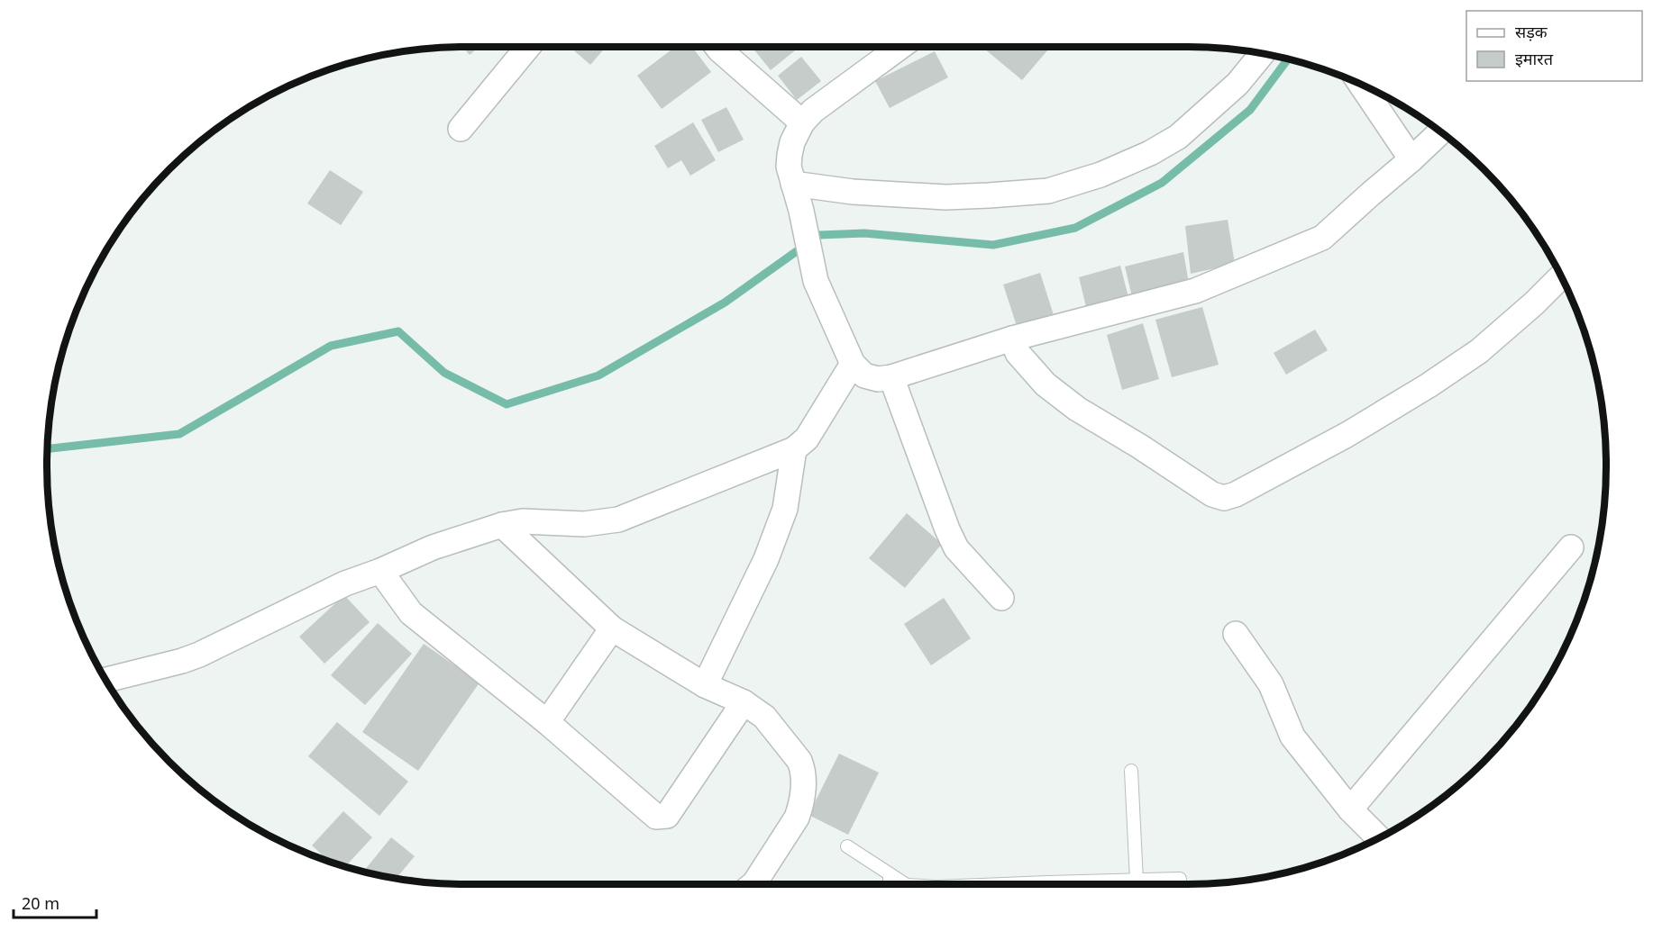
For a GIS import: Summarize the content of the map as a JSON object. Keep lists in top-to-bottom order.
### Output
{
  "legend": ["सड़क", "इमारत"],
  "scale_bar": "20 m"
}
